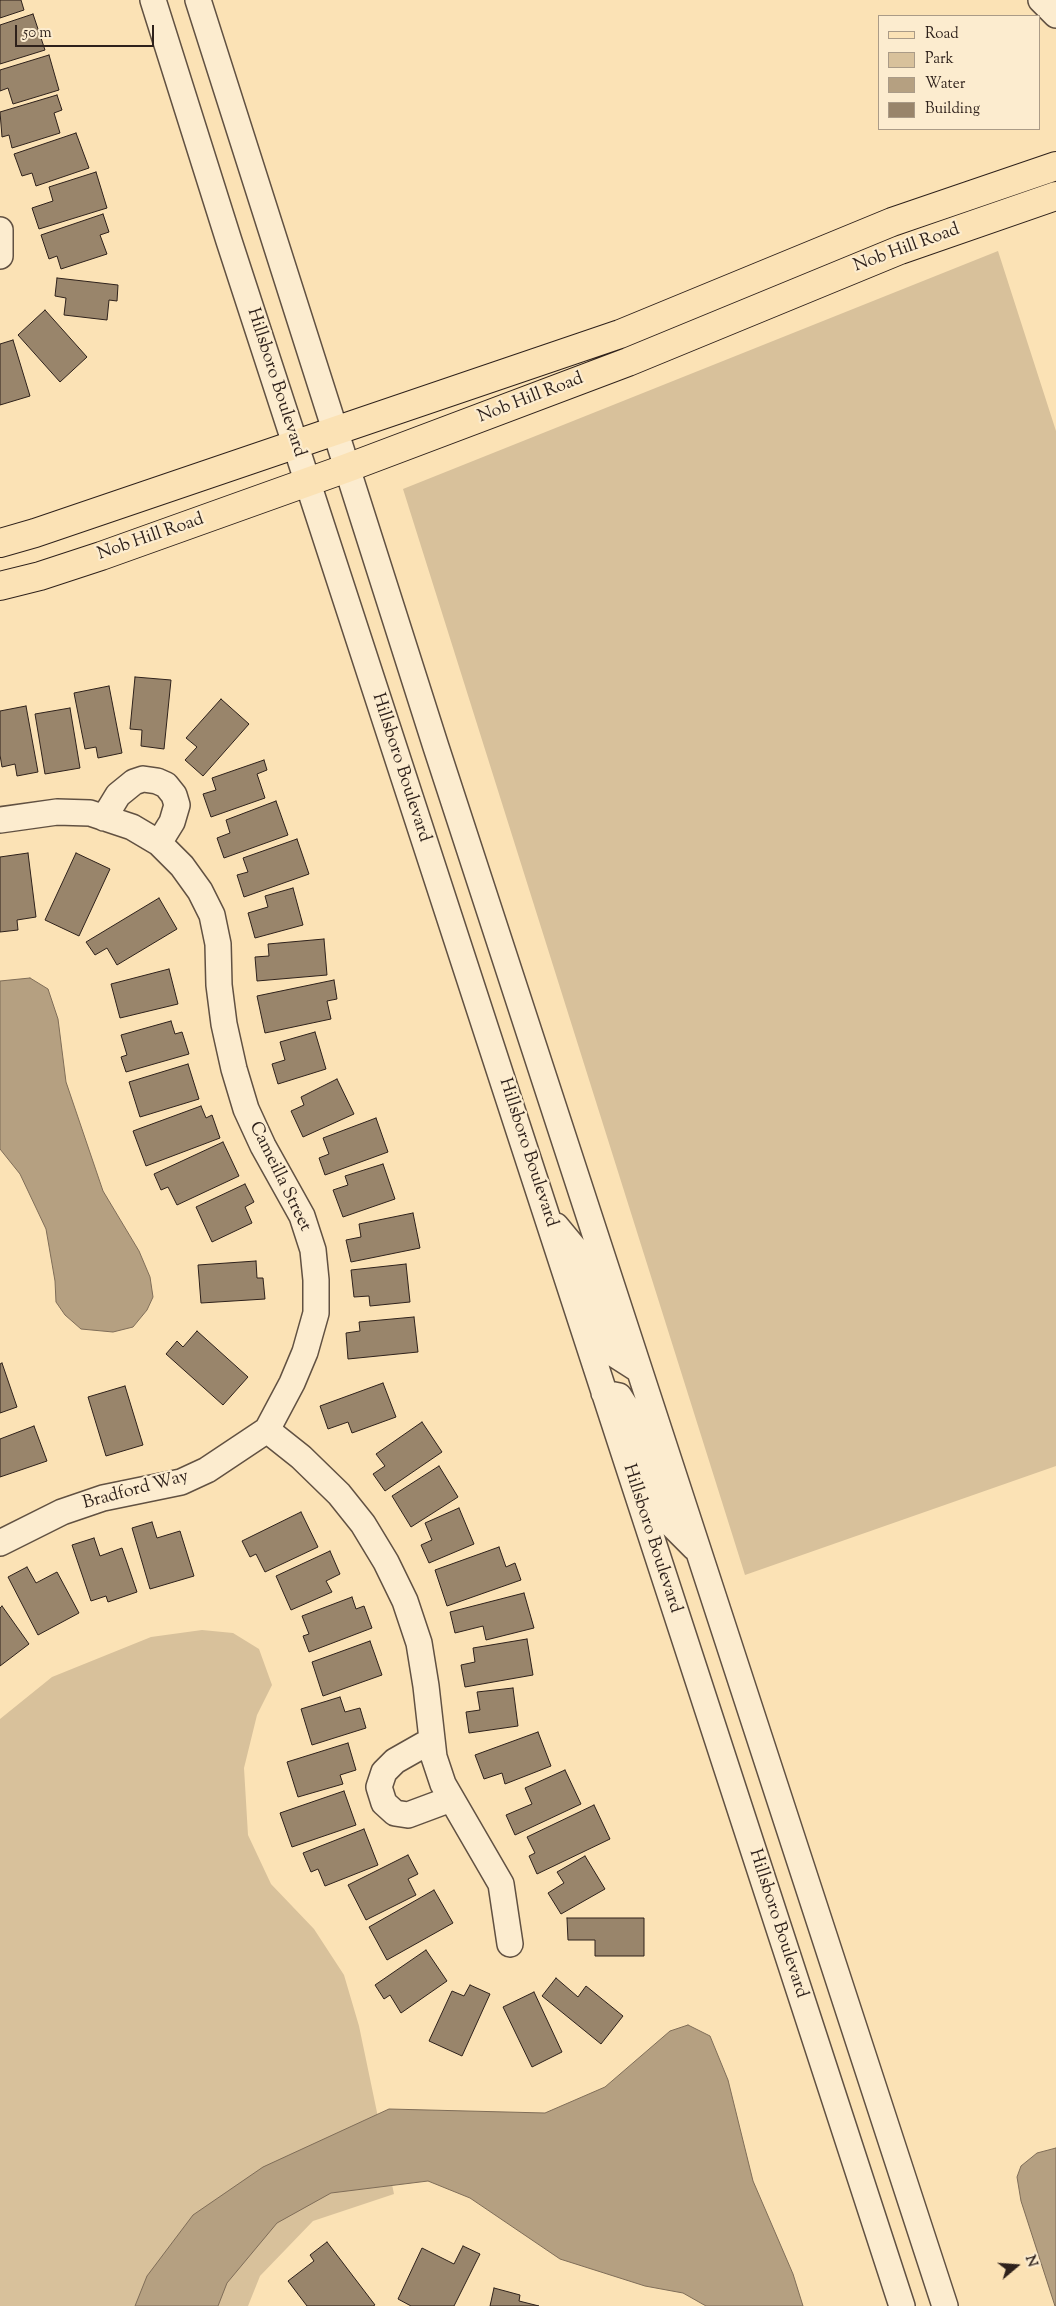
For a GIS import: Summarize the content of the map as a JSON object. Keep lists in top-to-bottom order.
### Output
{
  "streets": {
    "main road": ["Nob Hill Road"],
    "street": ["Hillsboro Boulevard", "Cameilla Street", "Bradford Way"]
  },
  "crossings": [
    ["Nob Hill Road", "Hillsboro Boulevard"],
    ["Cameilla Street", "Bradford Way"]
  ],
  "legend": [
    "Road",
    "Park",
    "Water",
    "Building"
  ],
  "scale_bar": "50 m",
  "north": "right"
}
